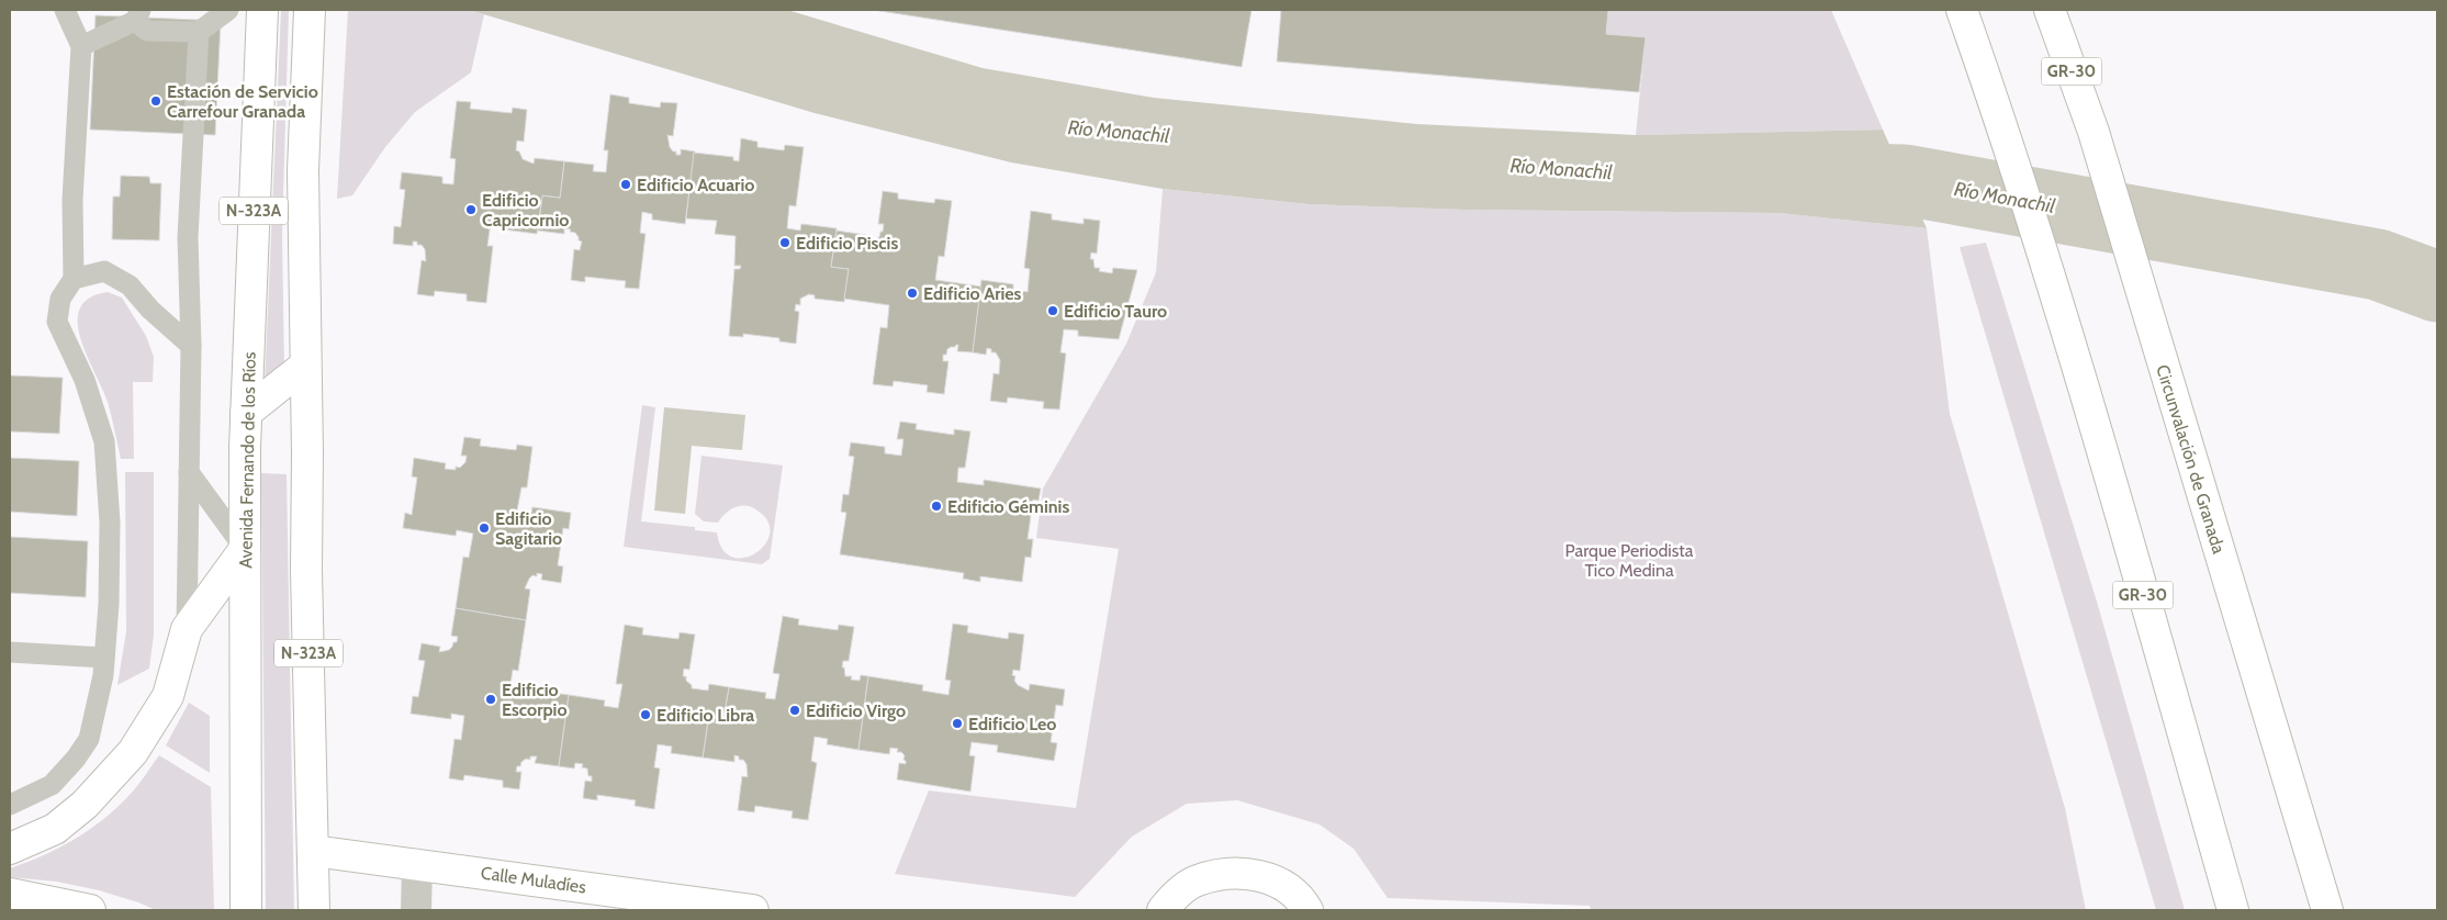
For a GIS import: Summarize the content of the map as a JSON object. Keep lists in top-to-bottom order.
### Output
{
  "streets": {
    "main road": [
      "GR-30",
      "N-323A",
      "Circunvalación de Granada",
      "Avenida Fernando de los Ríos",
      "Calle Muladíes"
    ]
  },
  "crossings": [
    ["N-323A", "Calle Muladíes"]
  ],
  "water": ["Río Monachil"],
  "parks": ["Parque Periodista Tico Medina"],
  "places": [
    "Estación de Servicio Carrefour Granada",
    "Edificio Acuario",
    "Edificio Capricornio",
    "Edificio Piscis",
    "Edificio Aries",
    "Edificio Tauro",
    "Edificio Géminis",
    "Edificio Sagitario",
    "Edificio Escorpio",
    "Edificio Virgo",
    "Edificio Libra",
    "Edificio Leo"
  ]
}
